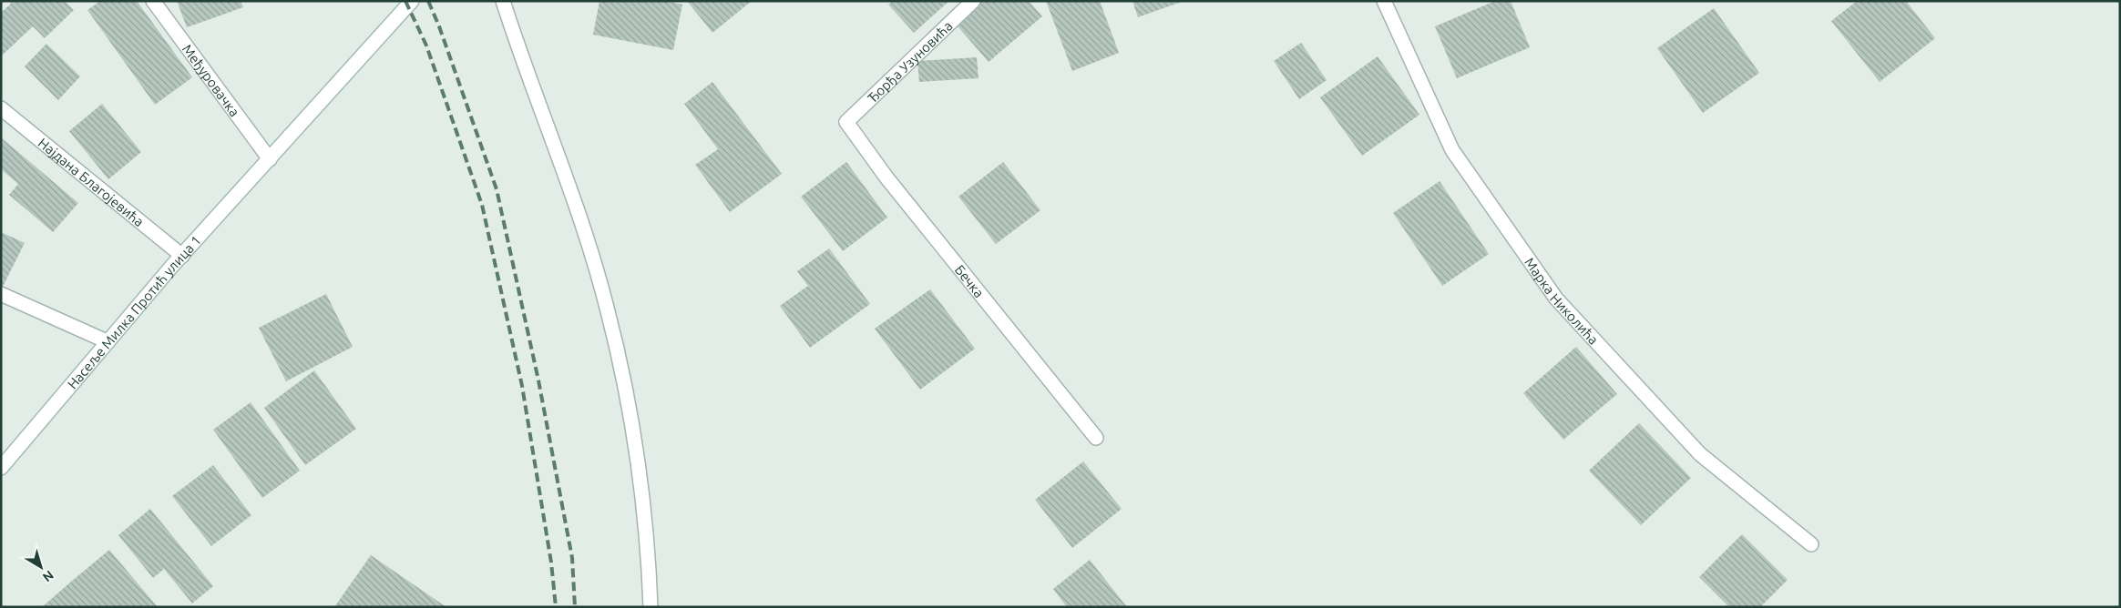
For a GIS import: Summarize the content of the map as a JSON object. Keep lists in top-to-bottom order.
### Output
{
  "streets": {
    "street": [
      "Ђорђа Узуновића",
      "Међуровачка",
      "Најдана Благојевића",
      "Бечка",
      "Марка Николића",
      "Насеље Милка Протић улица 1"
    ]
  },
  "crossings": [
    ["Ђорђа Узуновића", "Бечка"],
    ["Међуровачка", "Насеље Милка Протић улица 1"],
    ["Најдана Благојевића", "Насеље Милка Протић улица 1"]
  ],
  "north": "bottom right"
}
